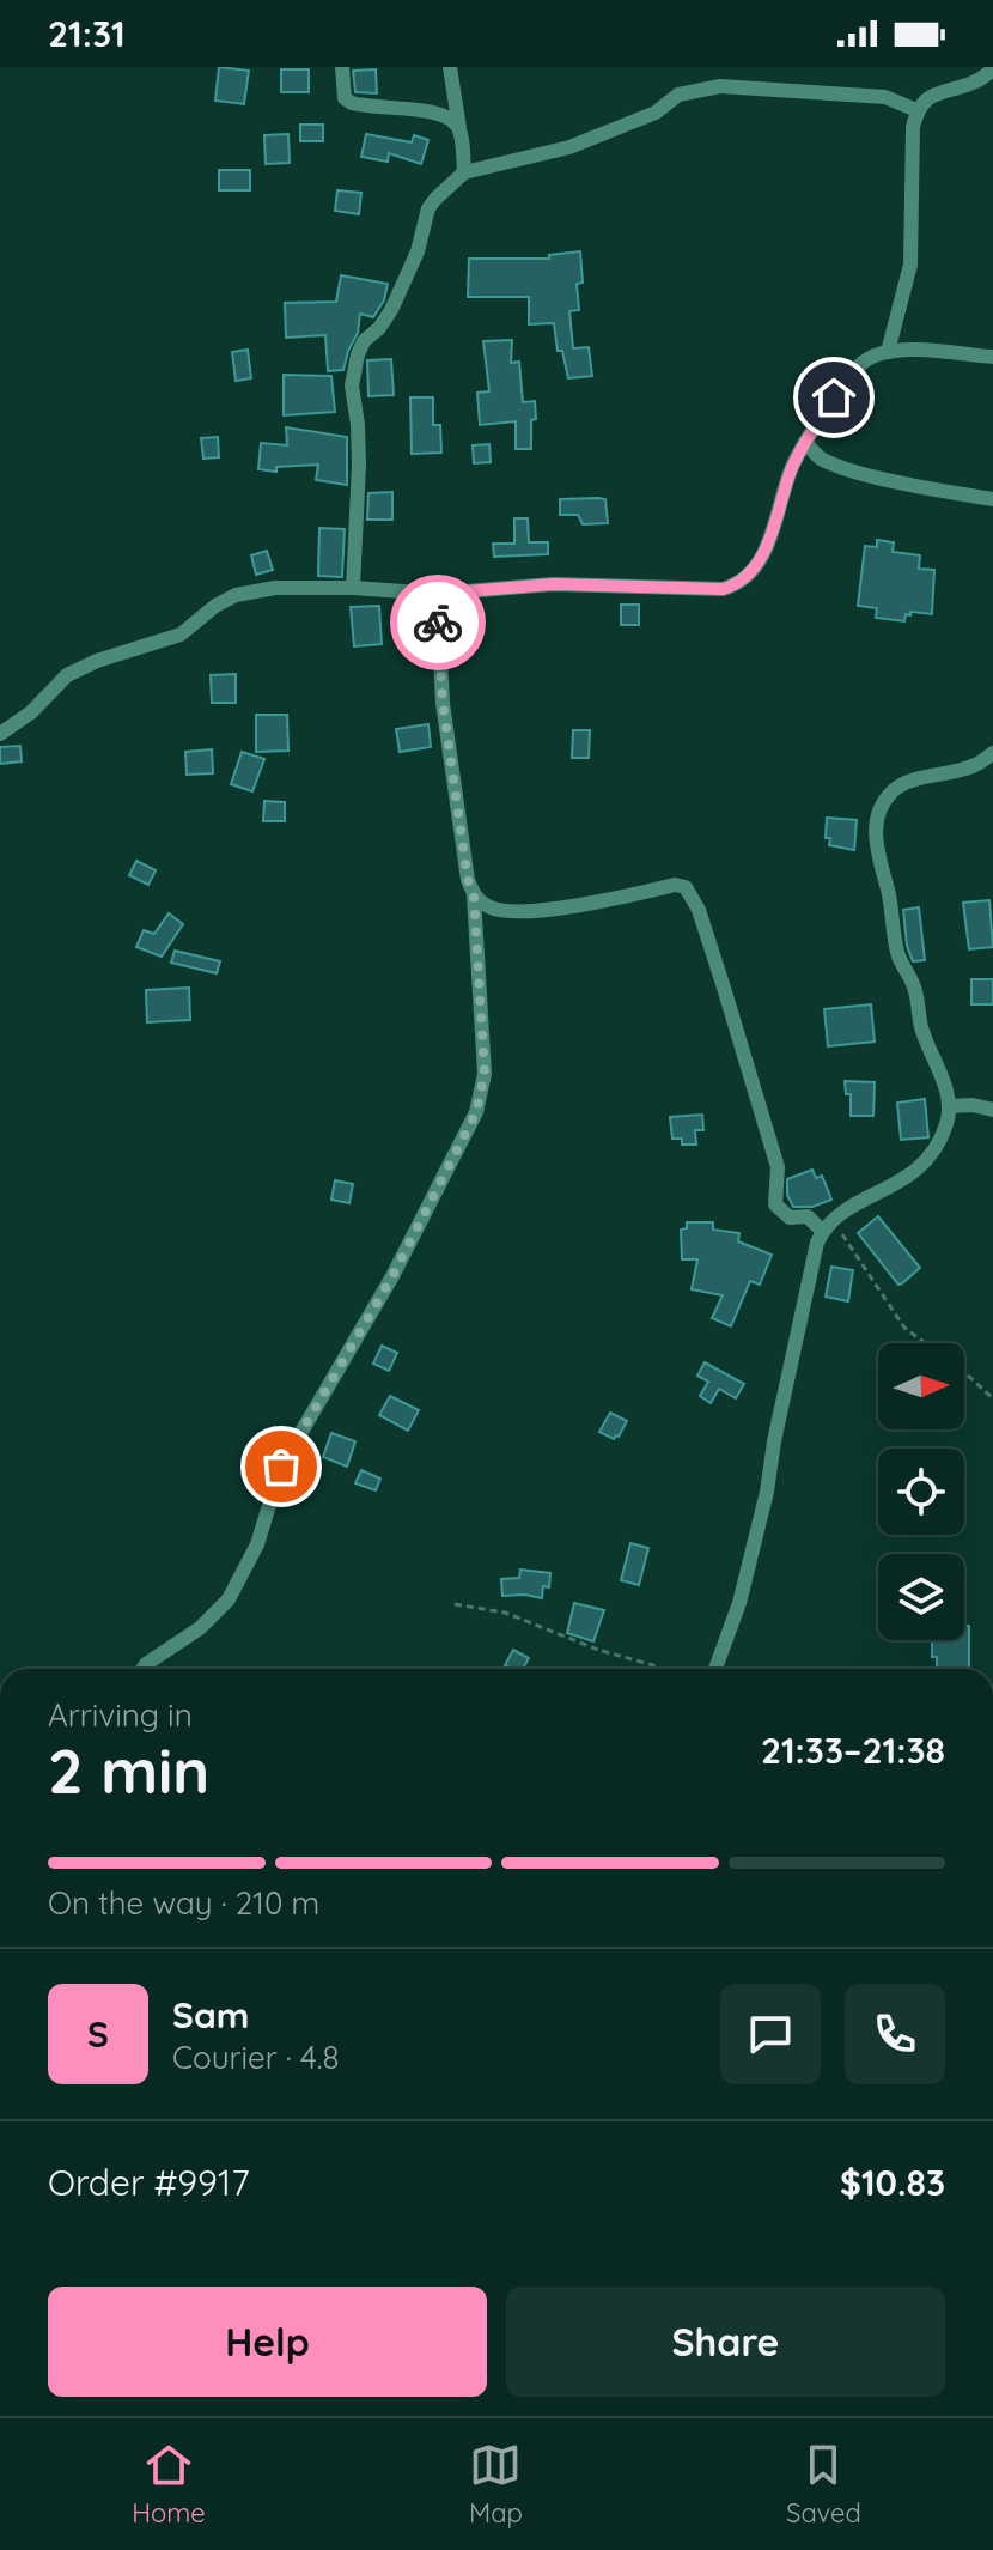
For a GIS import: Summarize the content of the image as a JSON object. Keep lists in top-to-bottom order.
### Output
{
  "north": "right",
  "page": {
    "status": "21:31",
    "heading": ["2 min", "Arriving in", "21:33–21:38"],
    "panel": [
      "Sam",
      "Courier · 4.8",
      "Order #9917",
      "$10.83"
    ],
    "bar": "On the way · 210 m",
    "round": "S",
    "buttons": ["Help", "Share"],
    "tabs": ["Home", "Map", "Saved"]
  }
}
